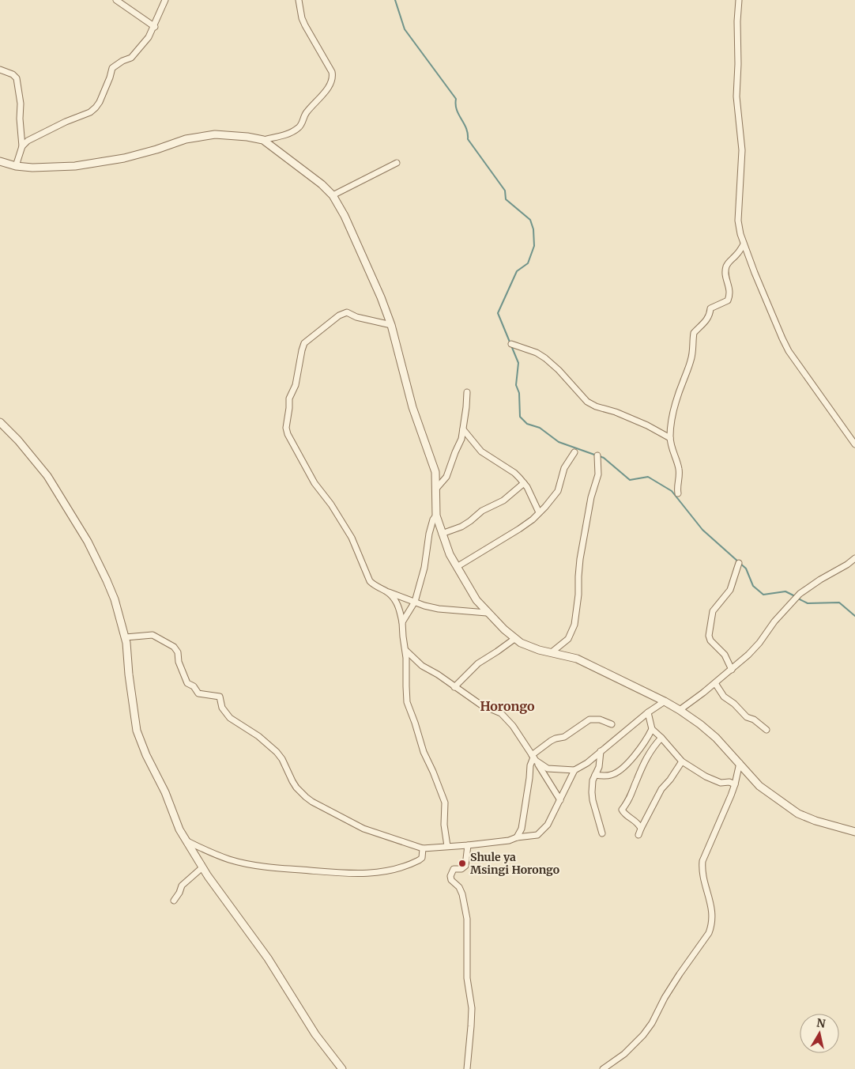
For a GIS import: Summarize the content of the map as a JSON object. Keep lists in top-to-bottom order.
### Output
{
  "districts": ["Horongo"],
  "places": ["Shule ya Msingi Horongo"],
  "north": "top"
}
